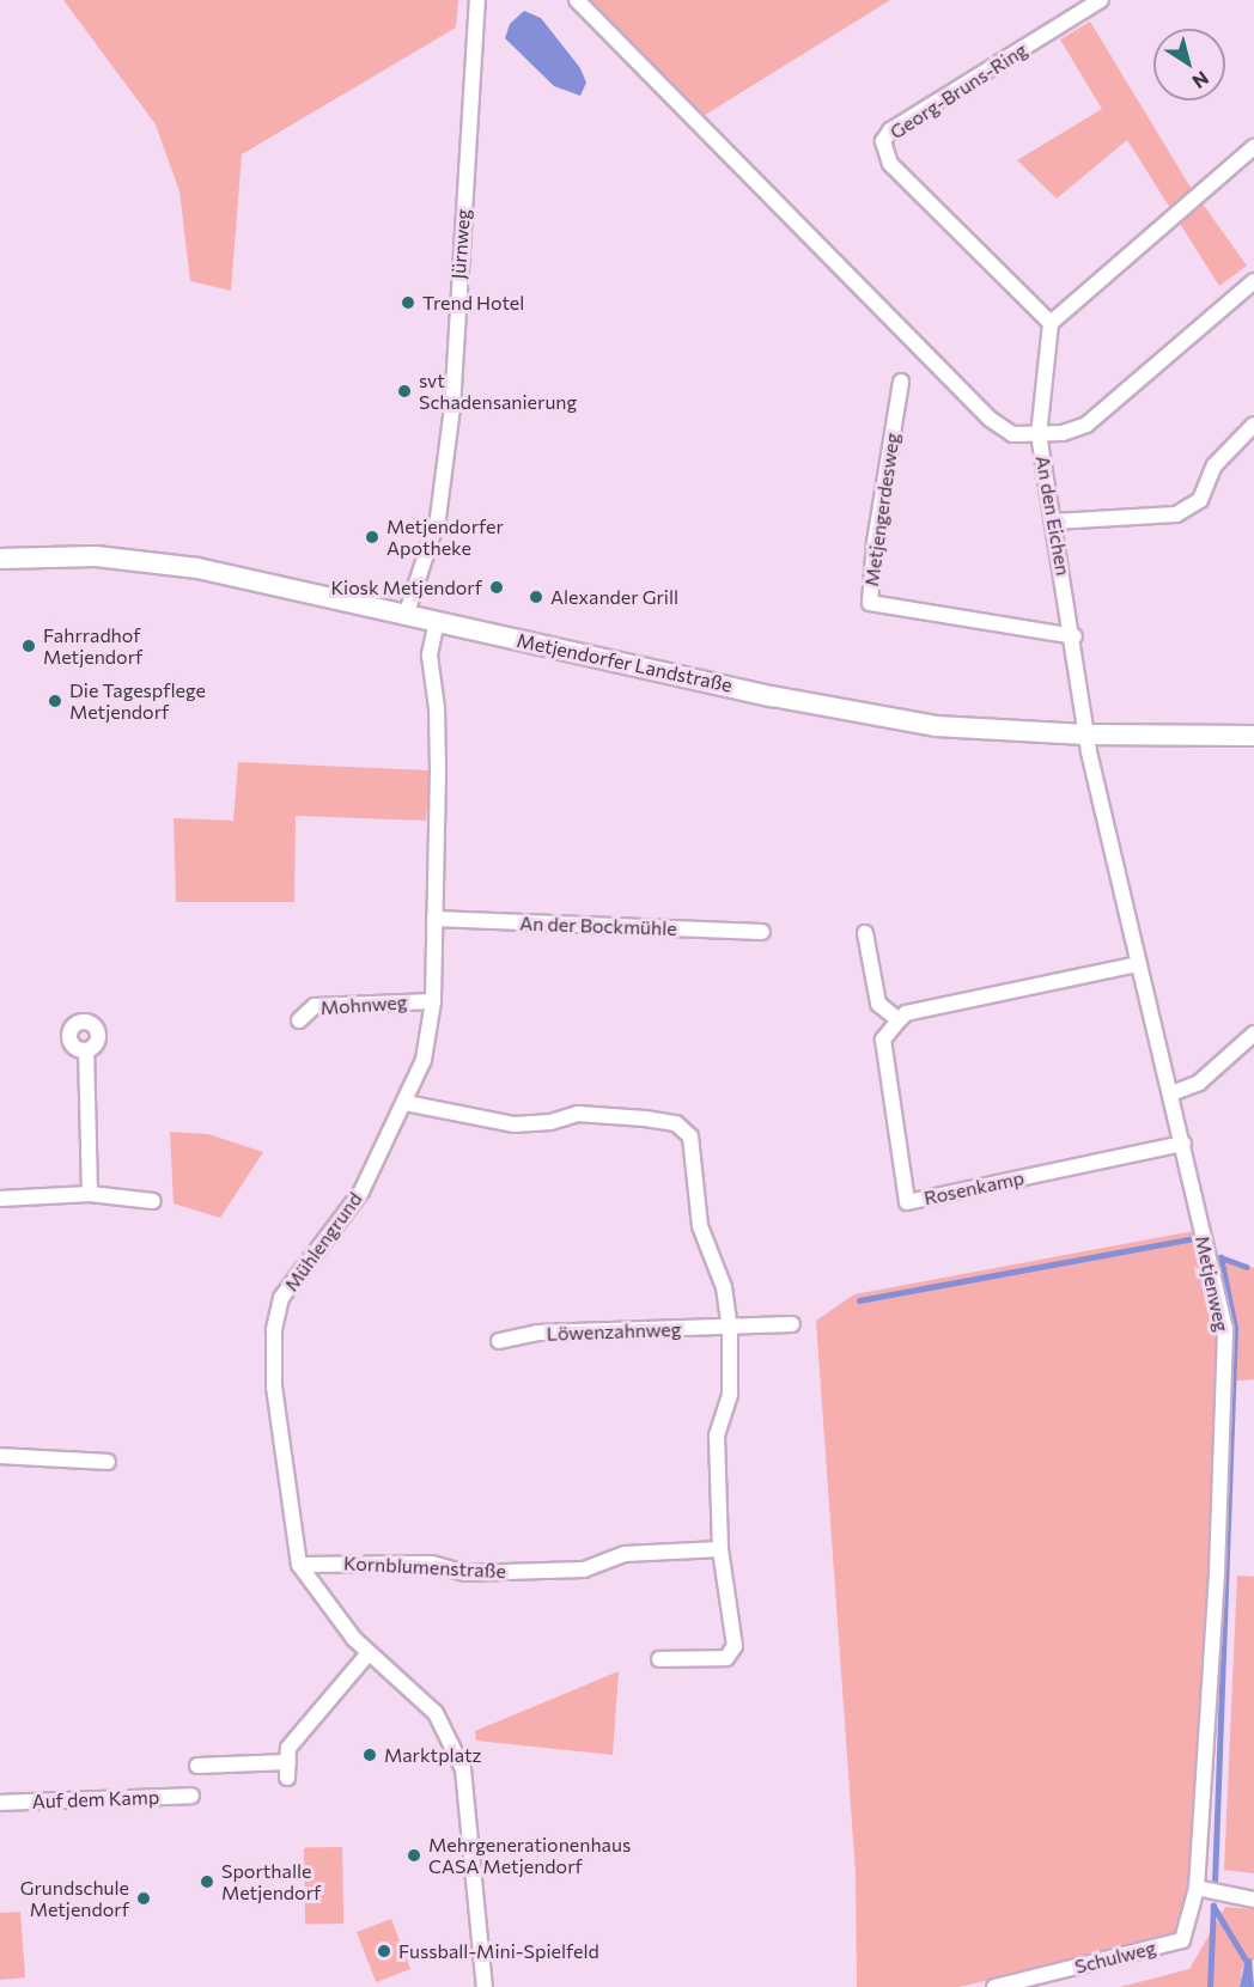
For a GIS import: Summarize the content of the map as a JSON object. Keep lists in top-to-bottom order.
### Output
{
  "streets": {
    "main road": ["Metjendorfer Landstraße"],
    "street": [
      "Georg-Bruns-Ring",
      "Jürnweg",
      "Metjengerdesweg",
      "An den Eichen",
      "An der Bockmühle",
      "Mohnweg",
      "Rosenkamp",
      "Mühlengrund",
      "Metjenweg",
      "Löwenzahnweg",
      "Kornblumenstraße",
      "Auf dem Kamp",
      "Schulweg"
    ]
  },
  "crossings": [
    ["Jürnweg", "Metjendorfer Landstraße"],
    ["Metjengerdesweg", "An den Eichen"],
    ["An den Eichen", "Metjendorfer Landstraße"],
    ["An den Eichen", "Metjenweg"],
    ["Metjendorfer Landstraße", "Mühlengrund"],
    ["Metjendorfer Landstraße", "Metjenweg"],
    ["An der Bockmühle", "Mühlengrund"],
    ["Mohnweg", "Mühlengrund"],
    ["Rosenkamp", "Metjenweg"],
    ["Mühlengrund", "Kornblumenstraße"],
    ["Metjenweg", "Schulweg"]
  ],
  "places": [
    "Trend Hotel",
    "svt Schadensanierung",
    "Metjendorfer Apotheke",
    "Kiosk Metjendorf",
    "Alexander Grill",
    "Fahrradhof Metjendorf",
    "Die Tagespflege Metjendorf",
    "Marktplatz",
    "Mehrgenerationenhaus CASA Metjendorf",
    "Sporthalle Metjendorf",
    "Grundschule Metjendorf",
    "Fussball-Mini-Spielfeld"
  ],
  "north": "bottom right"
}
